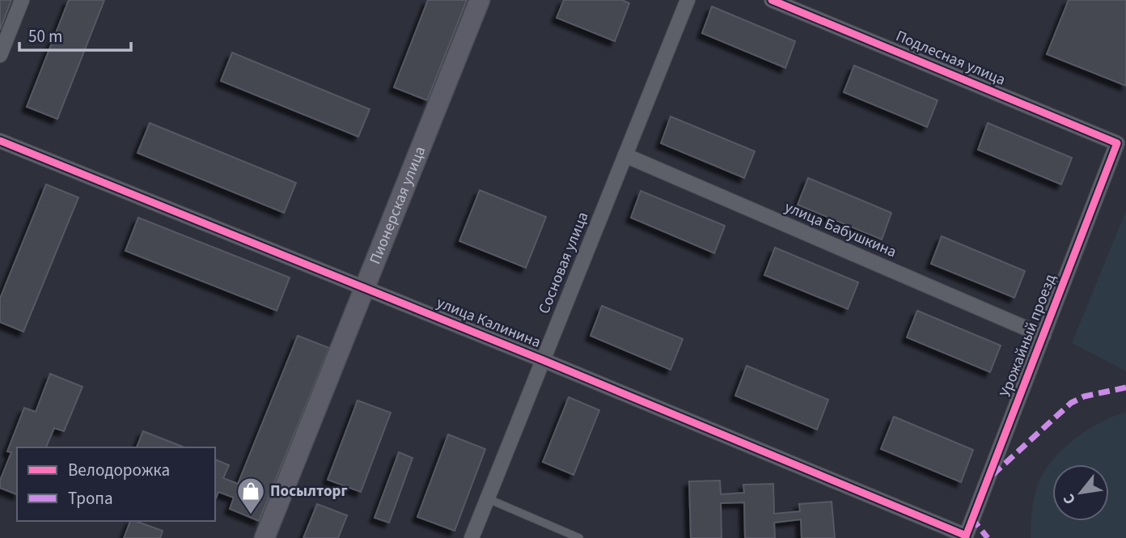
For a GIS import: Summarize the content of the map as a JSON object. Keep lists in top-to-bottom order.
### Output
{
  "streets": {
    "street": [
      "Подлесная улица",
      "Пионерская улица",
      "улица Бабушкина",
      "Сосновая улица",
      "улица Калинина",
      "Урожайный проезд"
    ]
  },
  "crossings": [
    ["Подлесная улица", "Урожайный проезд"],
    ["Пионерская улица", "улица Калинина"],
    ["улица Бабушкина", "Сосновая улица"],
    ["улица Бабушкина", "Урожайный проезд"],
    ["Сосновая улица", "улица Калинина"],
    ["улица Калинина", "Урожайный проезд"]
  ],
  "places": {
    "shop": ["Посылторг"]
  },
  "legend": ["Велодорожка", "Тропа"],
  "scale_bar": "50 m",
  "north": "bottom left"
}
